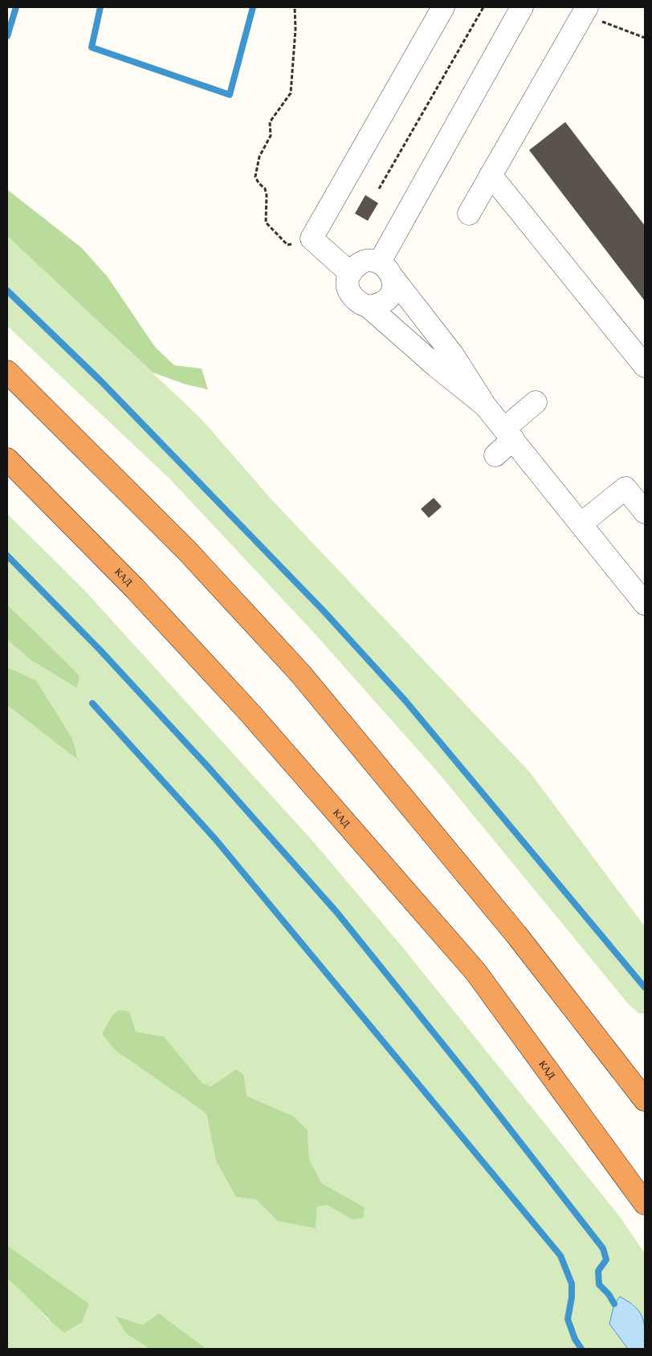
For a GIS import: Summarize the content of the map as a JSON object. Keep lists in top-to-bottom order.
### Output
{
  "streets": {
    "highway": ["КАД"]
  }
}
